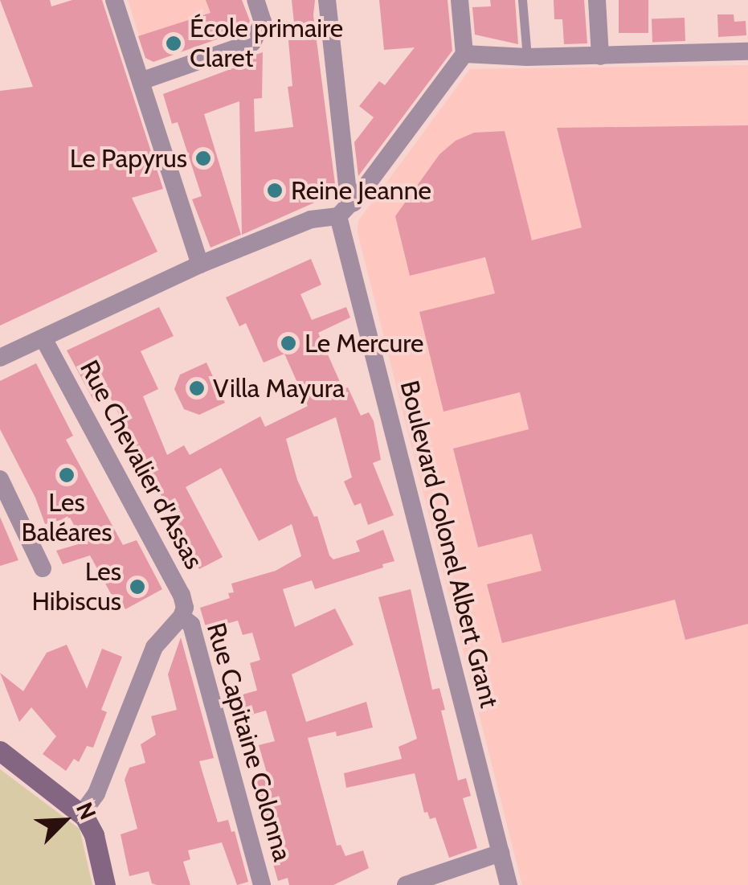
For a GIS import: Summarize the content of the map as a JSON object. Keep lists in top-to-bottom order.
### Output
{
  "streets": {
    "street": ["Rue Chevalier d'Assas", "Boulevard Colonel Albert Grant", "Rue Capitaine Colonna"]
  },
  "crossings": [
    ["Rue Chevalier d'Assas", "Rue Capitaine Colonna"]
  ],
  "places": [
    "École primaire Claret",
    "Le Papyrus",
    "Reine Jeanne",
    "Le Mercure",
    "Villa Mayura",
    "Les Baléares",
    "Les Hibiscus"
  ],
  "north": "top right"
}
